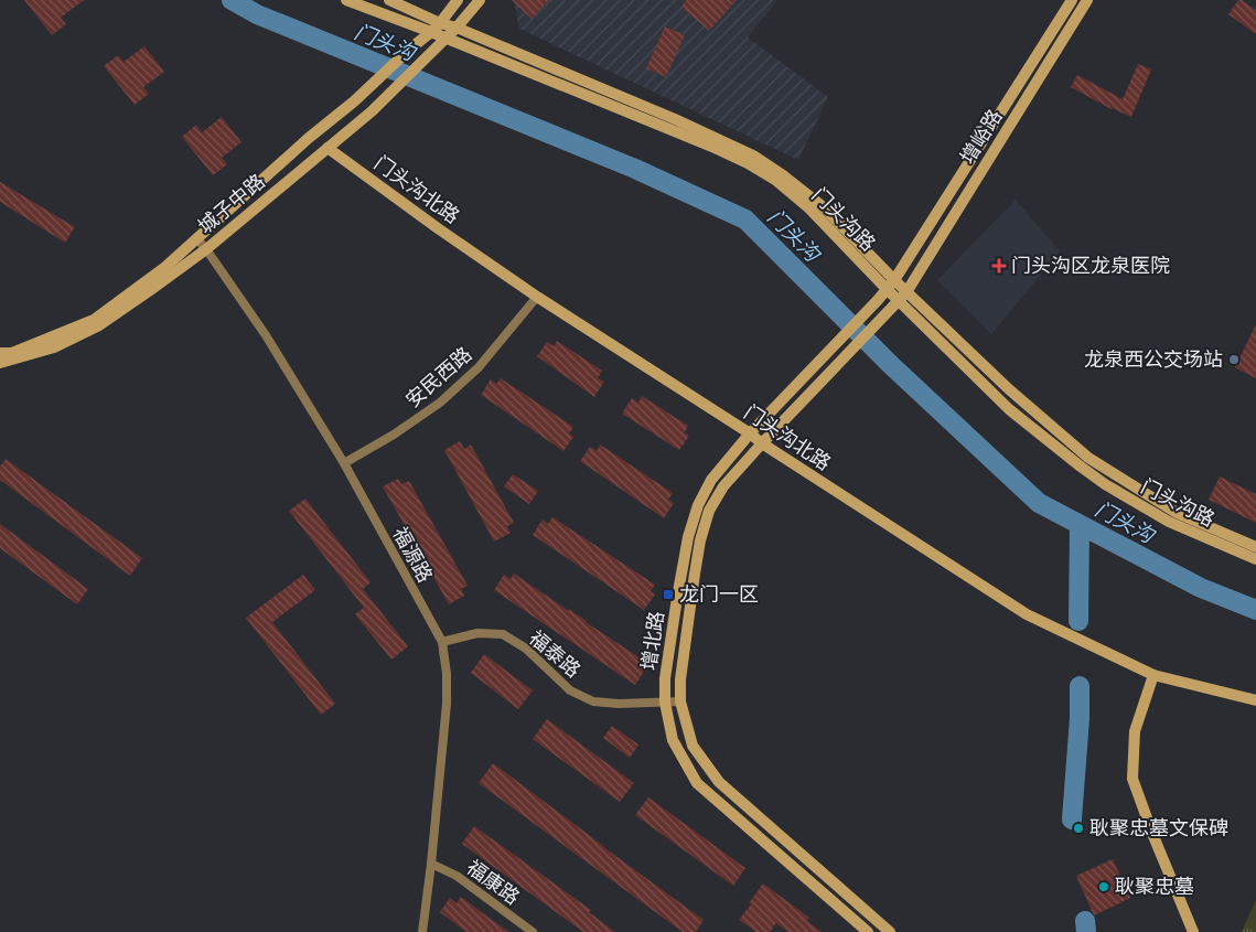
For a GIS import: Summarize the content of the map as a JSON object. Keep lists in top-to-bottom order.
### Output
{
  "streets": {
    "street": [
      "增峪路",
      "门头沟北路",
      "城子中路",
      "门头沟路",
      "安民西路",
      "福源路",
      "增北路",
      "福泰路",
      "福康路"
    ]
  },
  "crossings": [
    ["增峪路", "门头沟路"],
    ["增峪路", "增北路"],
    ["门头沟北路", "城子中路"],
    ["门头沟北路", "安民西路"],
    ["门头沟北路", "增北路"],
    ["城子中路", "门头沟路"],
    ["城子中路", "福源路"],
    ["门头沟路", "增北路"],
    ["安民西路", "福源路"],
    ["福源路", "福泰路"],
    ["福源路", "福康路"],
    ["增北路", "福泰路"]
  ],
  "water": ["门头沟"],
  "places": {
    "health": ["门头沟区龙泉医院"],
    "other": ["龙泉西公交场站", "耿聚忠墓文保碑", "耿聚忠墓"],
    "transit": ["龙门一区"]
  }
}
